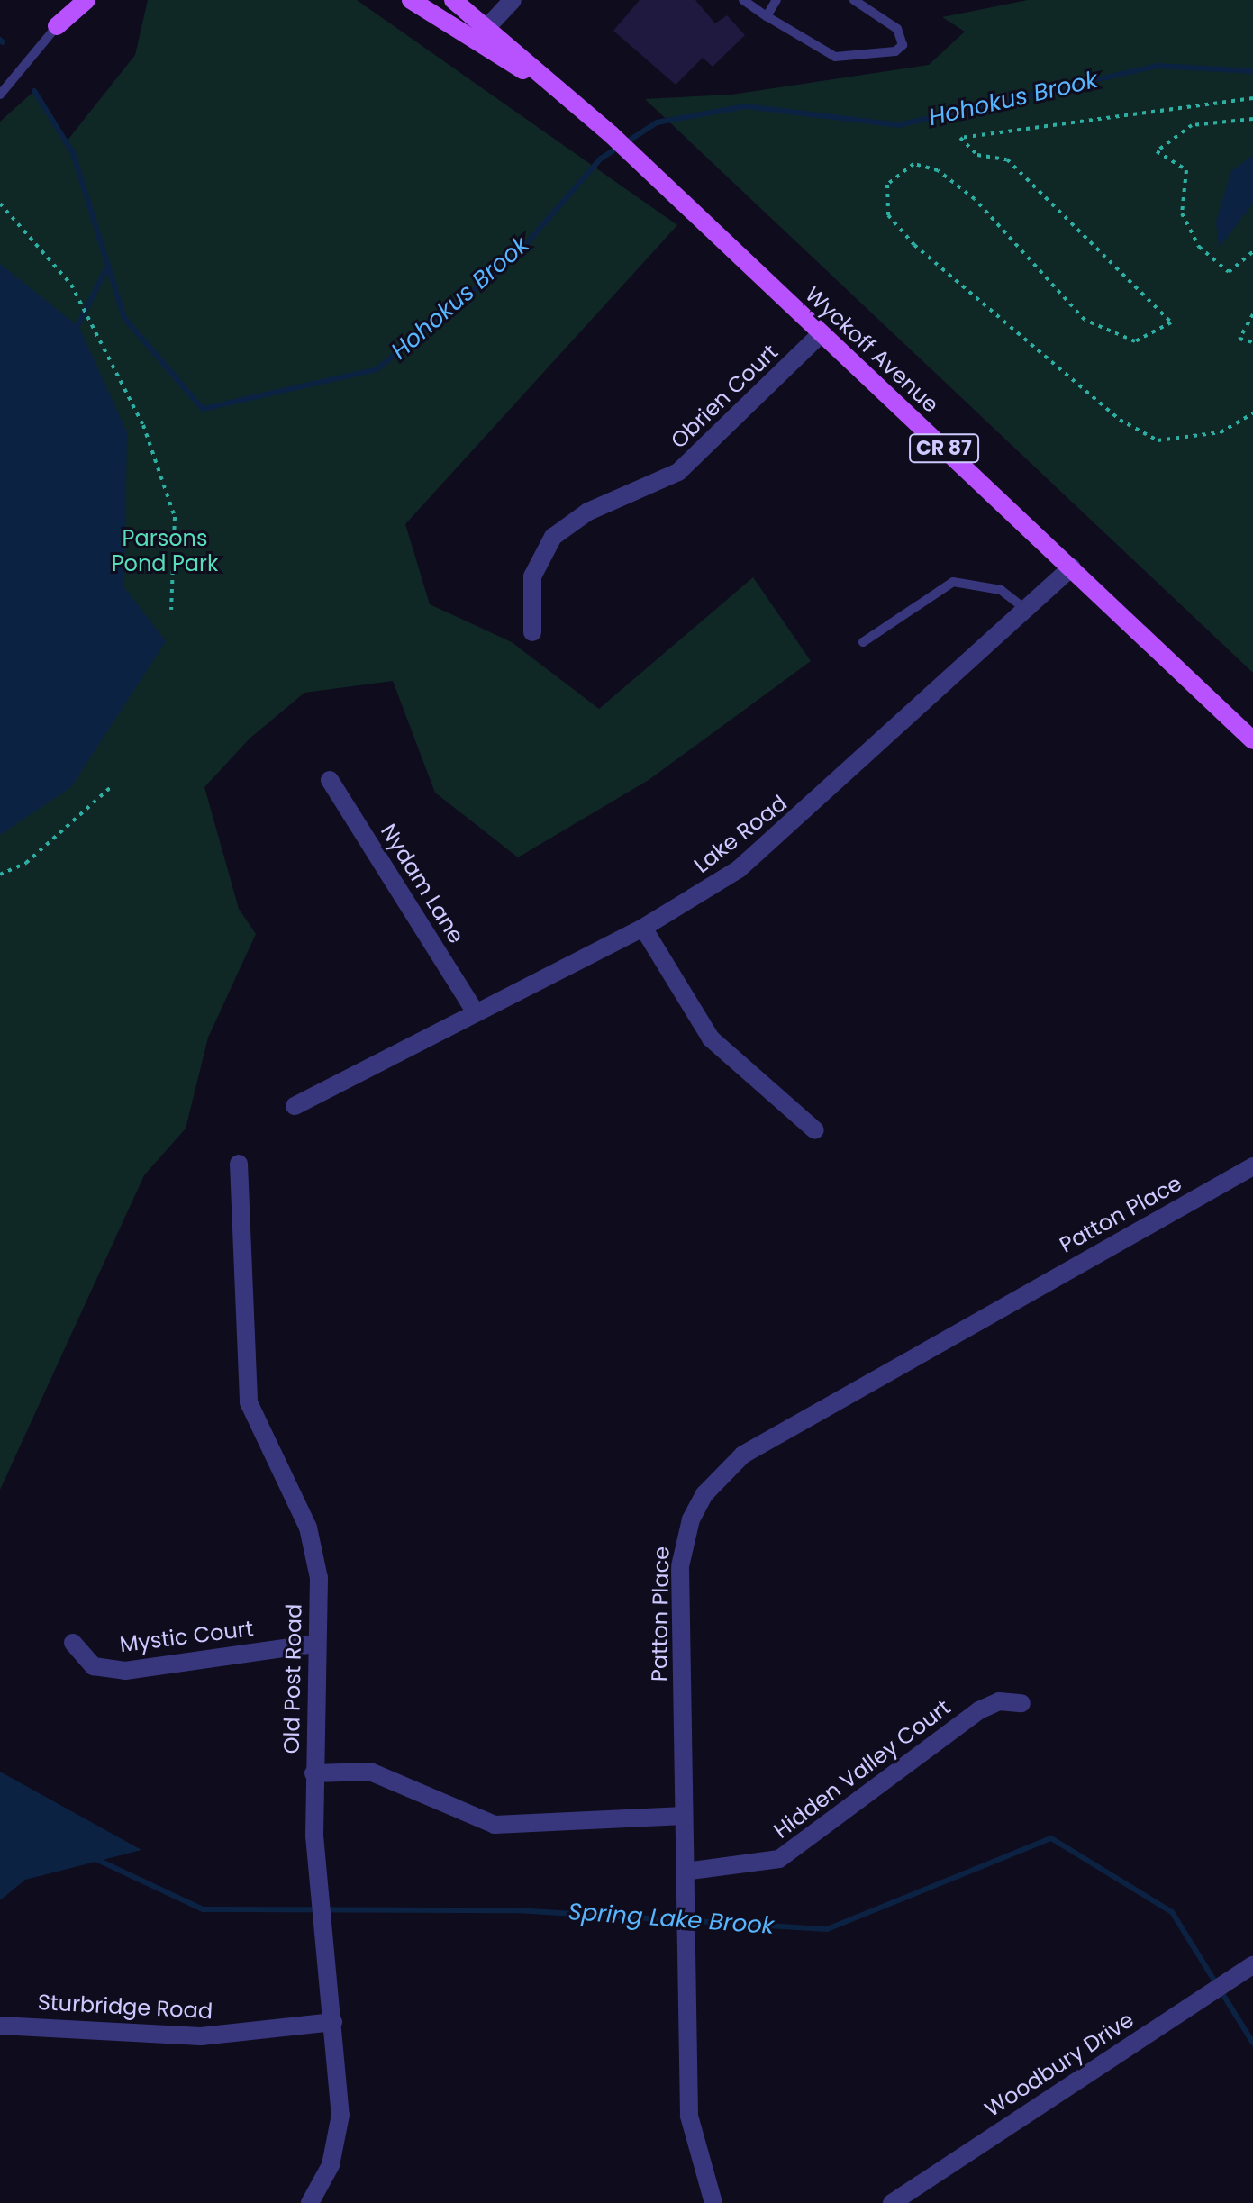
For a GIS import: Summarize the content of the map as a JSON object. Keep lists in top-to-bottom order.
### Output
{
  "streets": {
    "main road": ["Wyckoff Avenue", "CR 87"],
    "street": [
      "Obrien Court",
      "Lake Road",
      "Nydam Lane",
      "Patton Place",
      "Mystic Court",
      "Old Post Road",
      "Hidden Valley Court",
      "Sturbridge Road",
      "Woodbury Drive"
    ]
  },
  "crossings": [
    ["Wyckoff Avenue", "Obrien Court"],
    ["Wyckoff Avenue", "Lake Road"],
    ["Lake Road", "Nydam Lane"],
    ["Patton Place", "Hidden Valley Court"],
    ["Mystic Court", "Old Post Road"],
    ["Old Post Road", "Sturbridge Road"]
  ],
  "water": ["Hohokus Brook", "Spring Lake Brook"],
  "parks": ["Parsons Pond Park"]
}
